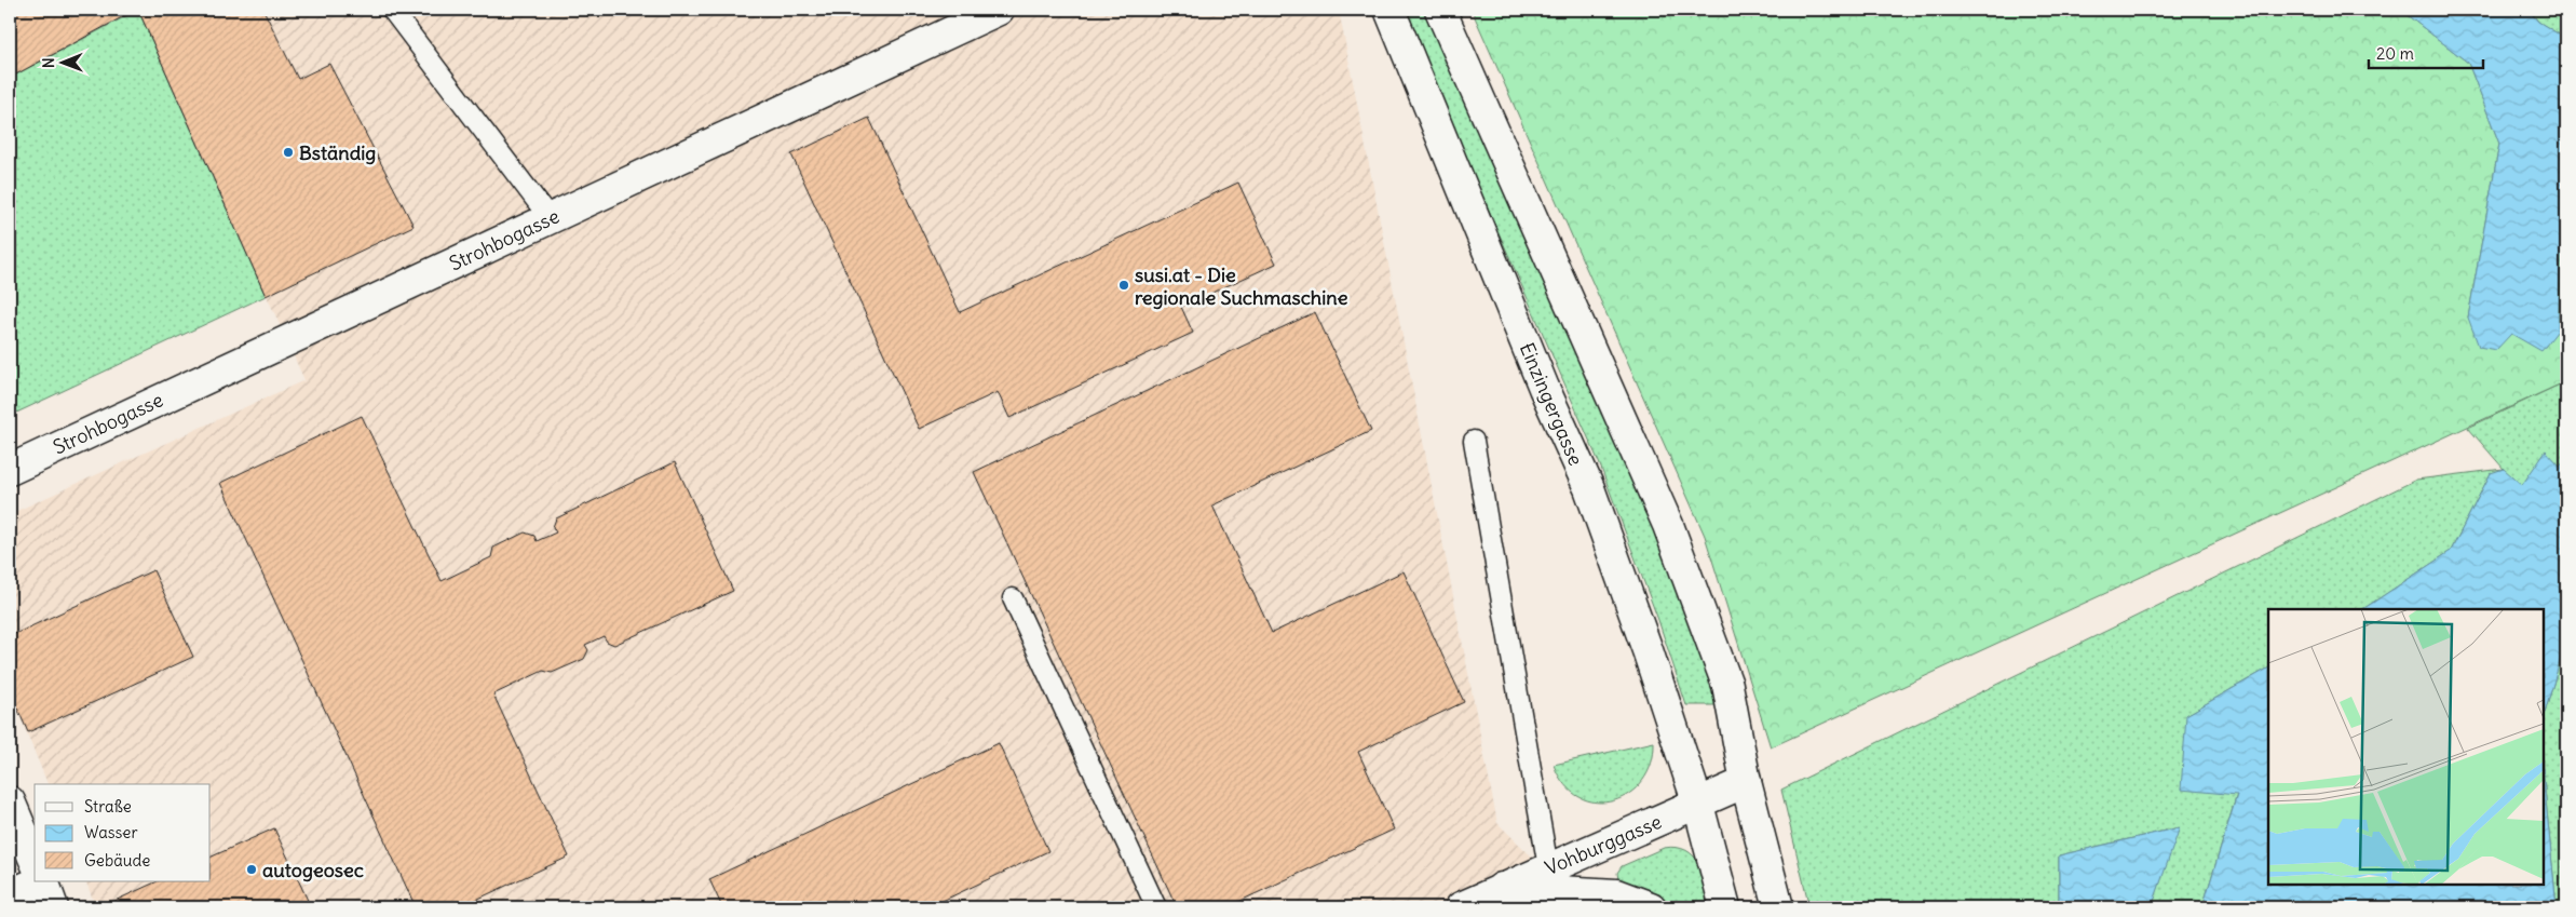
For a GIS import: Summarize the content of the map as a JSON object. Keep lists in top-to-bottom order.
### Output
{
  "streets": {
    "main road": ["Strohbogasse", "Einzingergasse", "Vohburggasse"]
  },
  "crossings": [
    ["Einzingergasse", "Vohburggasse"]
  ],
  "places": ["Bständig", "susi.at - Die regionale Suchmaschine", "autogeosec"],
  "legend": ["Straße", "Wasser", "Gebäude"],
  "scale_bar": "20 m",
  "north": "left"
}
